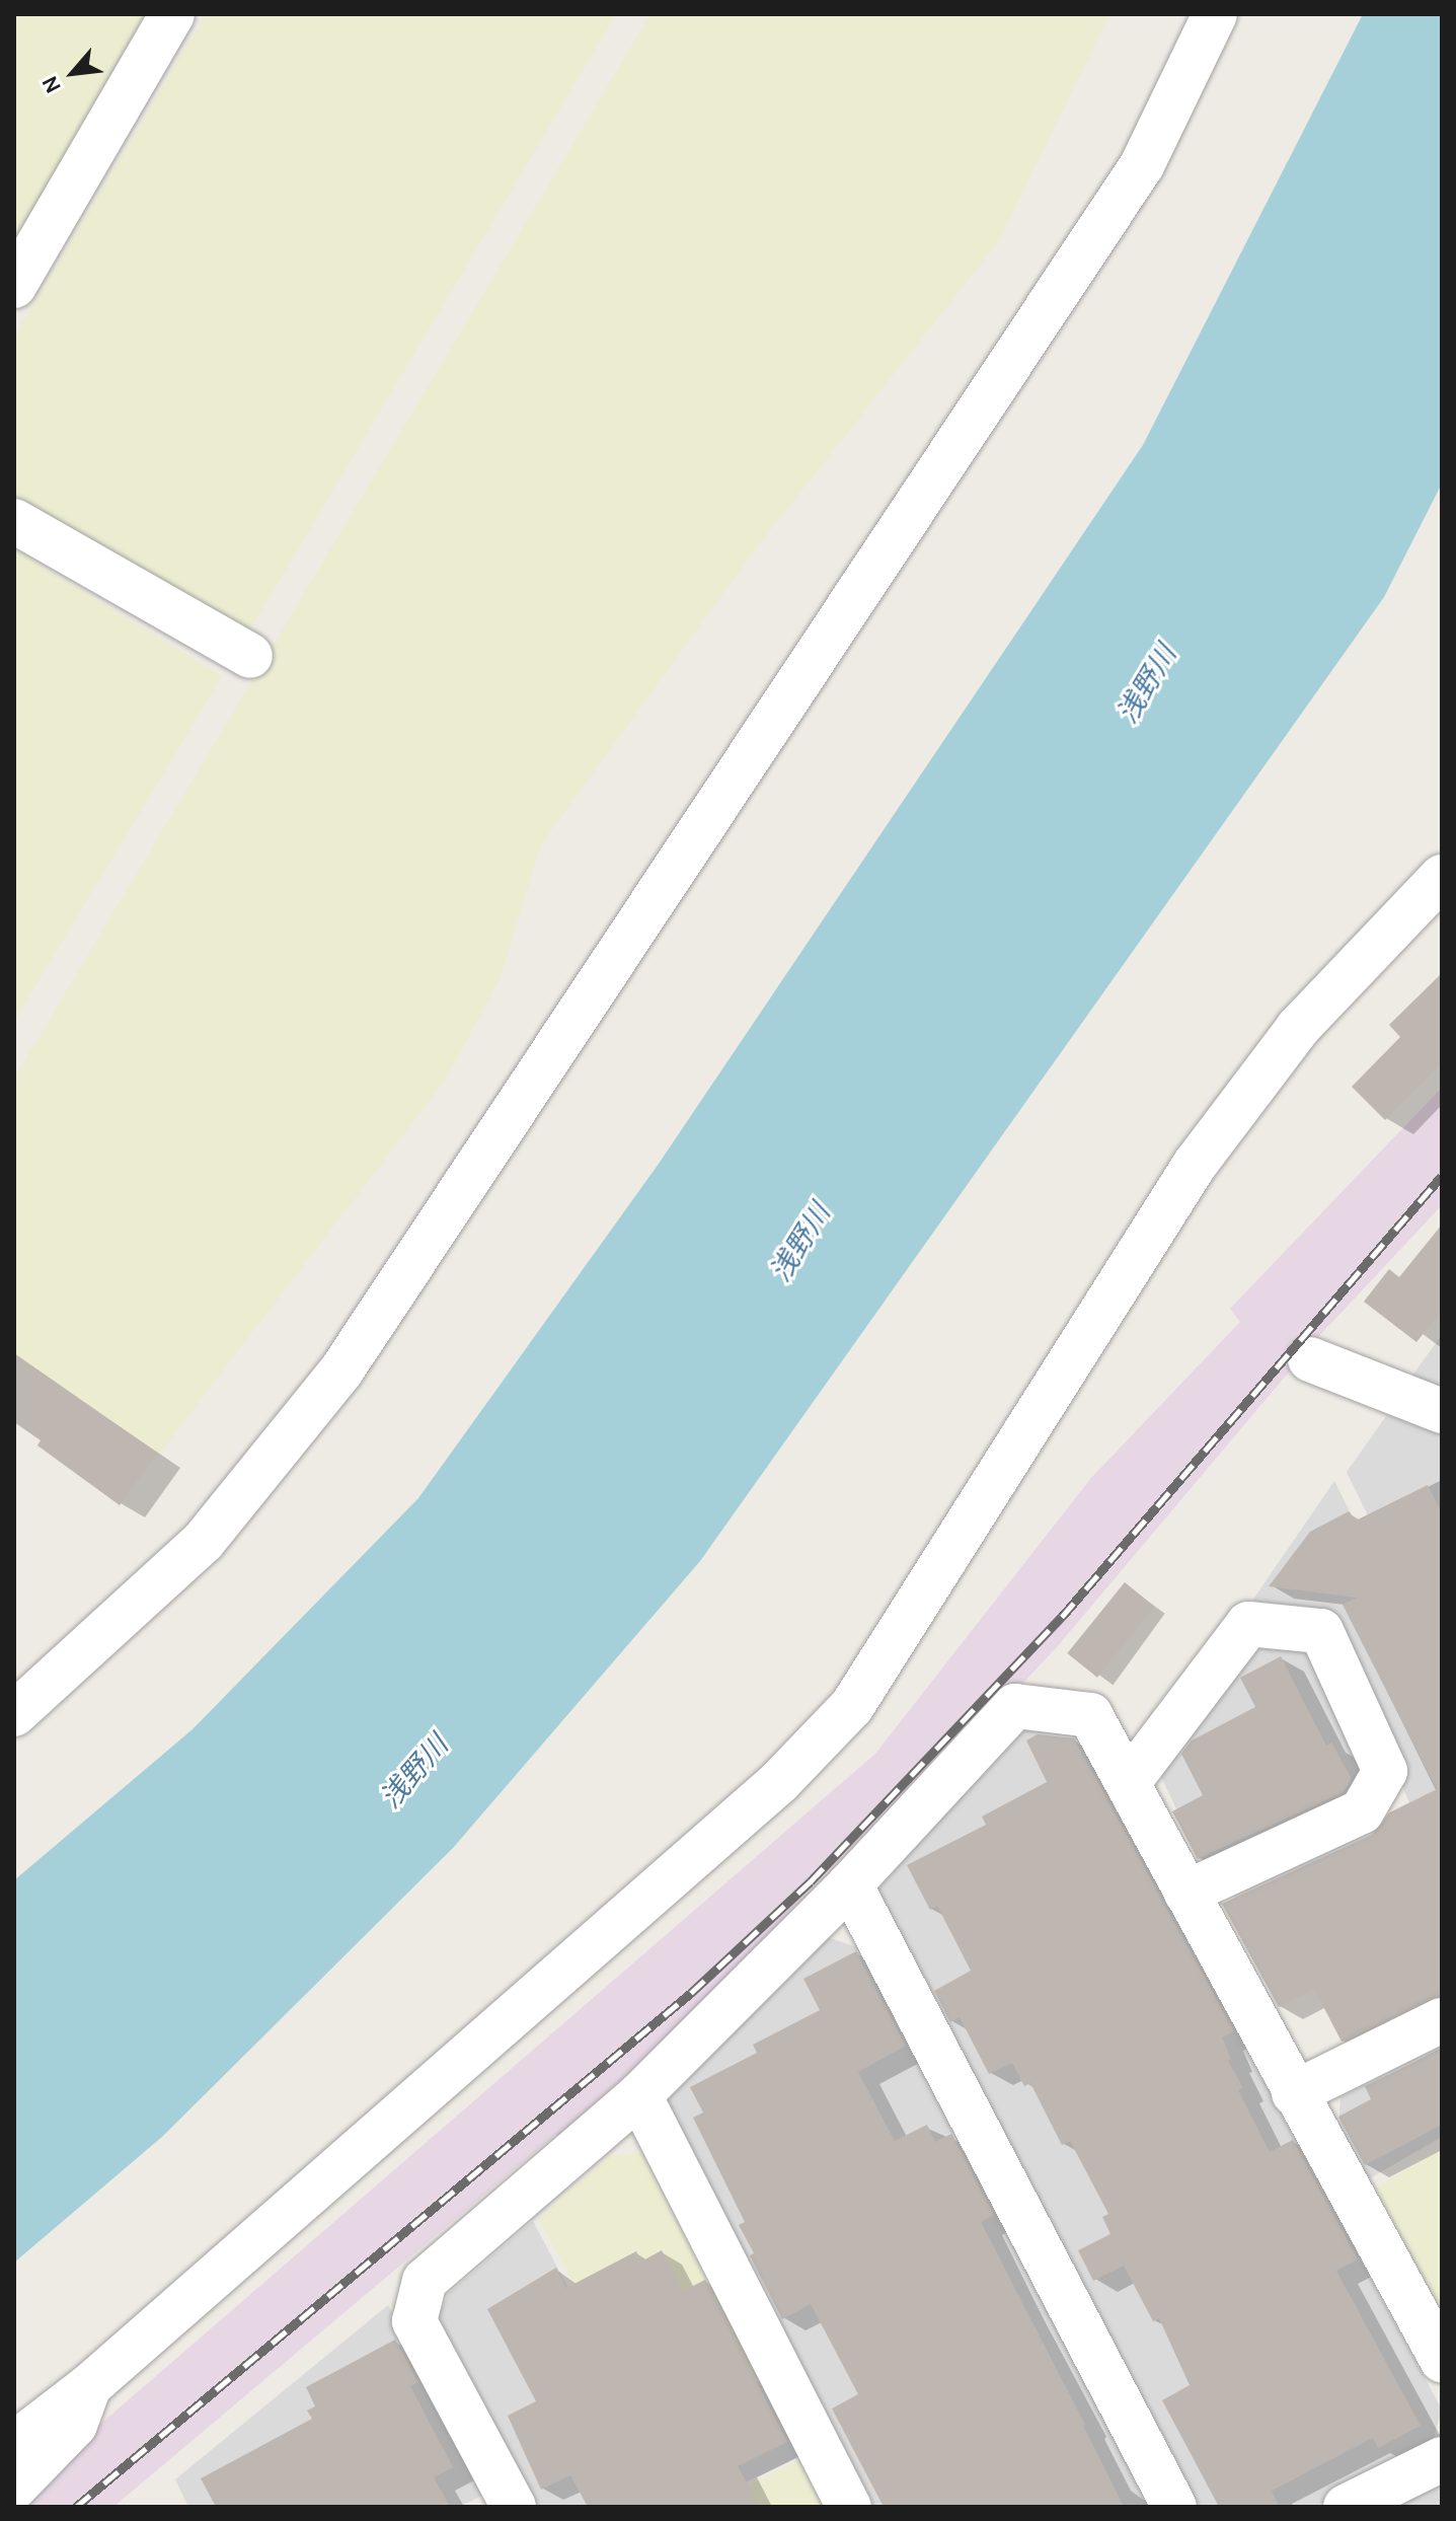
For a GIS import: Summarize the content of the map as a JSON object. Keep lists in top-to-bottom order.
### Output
{
  "water": ["浅野川"],
  "north": "bottom left"
}
